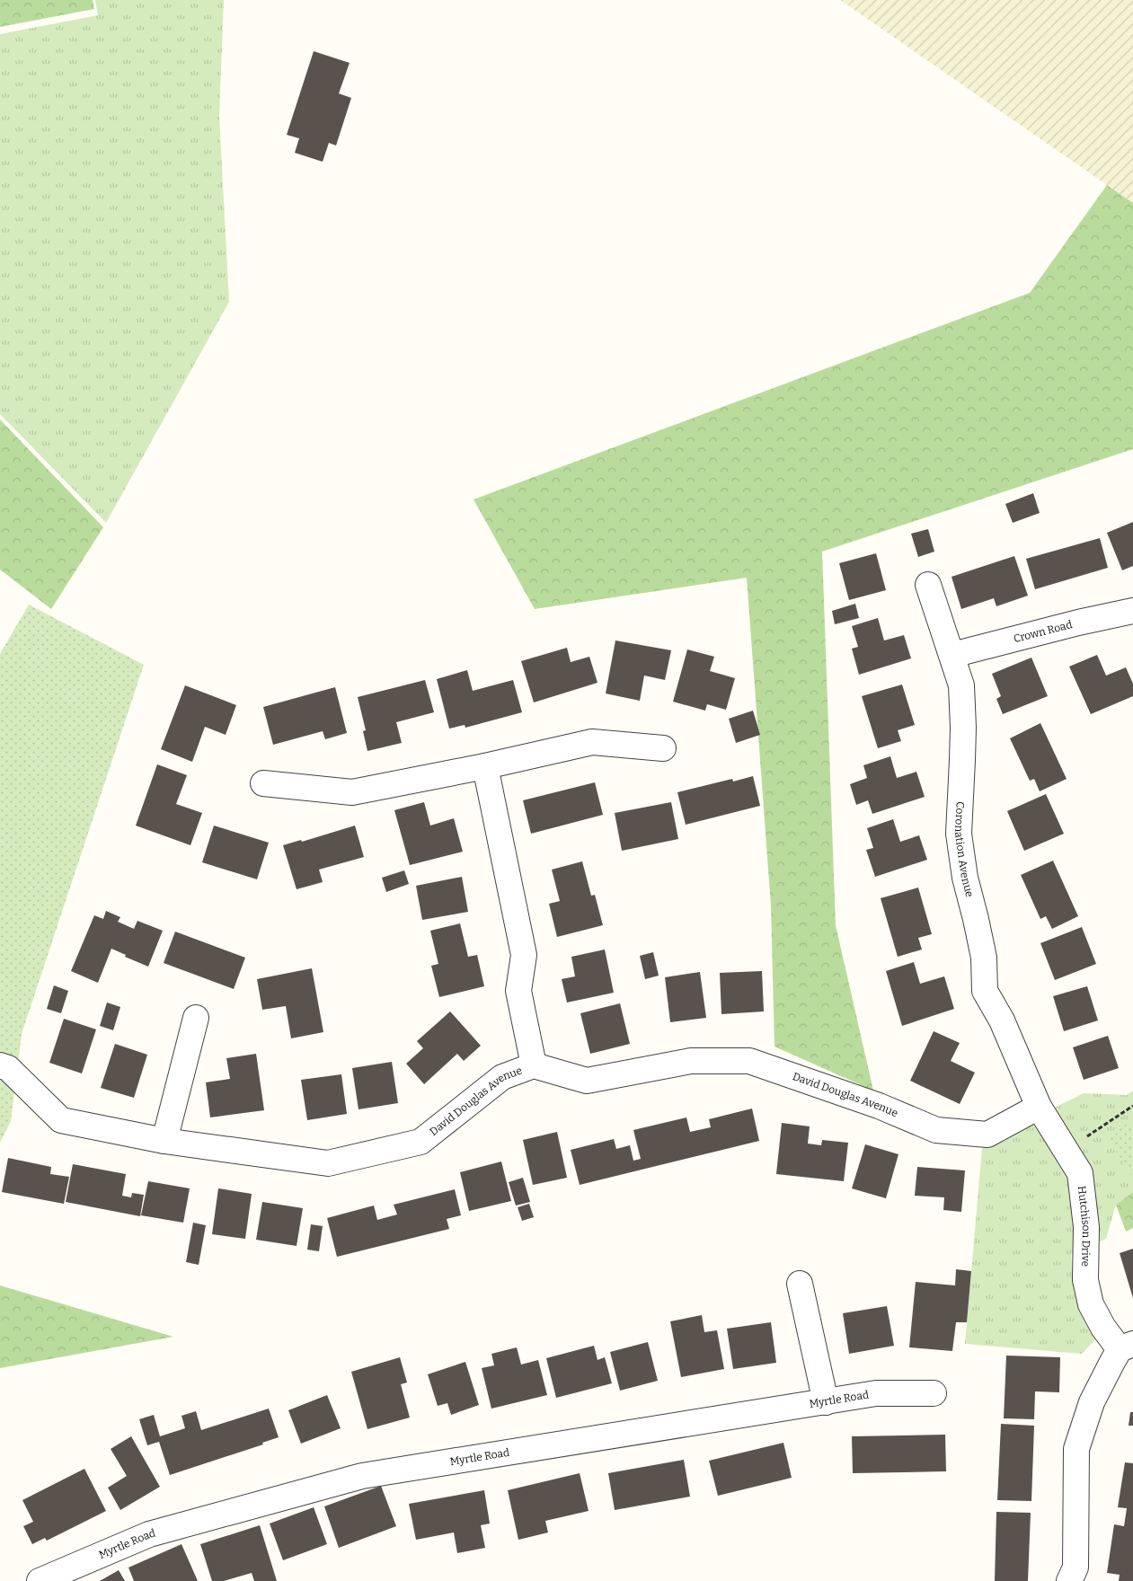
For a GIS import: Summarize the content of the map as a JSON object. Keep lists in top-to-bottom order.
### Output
{
  "streets": {
    "street": [
      "Crown Road",
      "Coronation Avenue",
      "David Douglas Avenue",
      "Hutchison Drive",
      "Myrtle Road"
    ]
  },
  "crossings": [
    ["Crown Road", "Coronation Avenue"],
    ["Coronation Avenue", "David Douglas Avenue"],
    ["Coronation Avenue", "Hutchison Drive"],
    ["David Douglas Avenue", "Hutchison Drive"]
  ]
}
